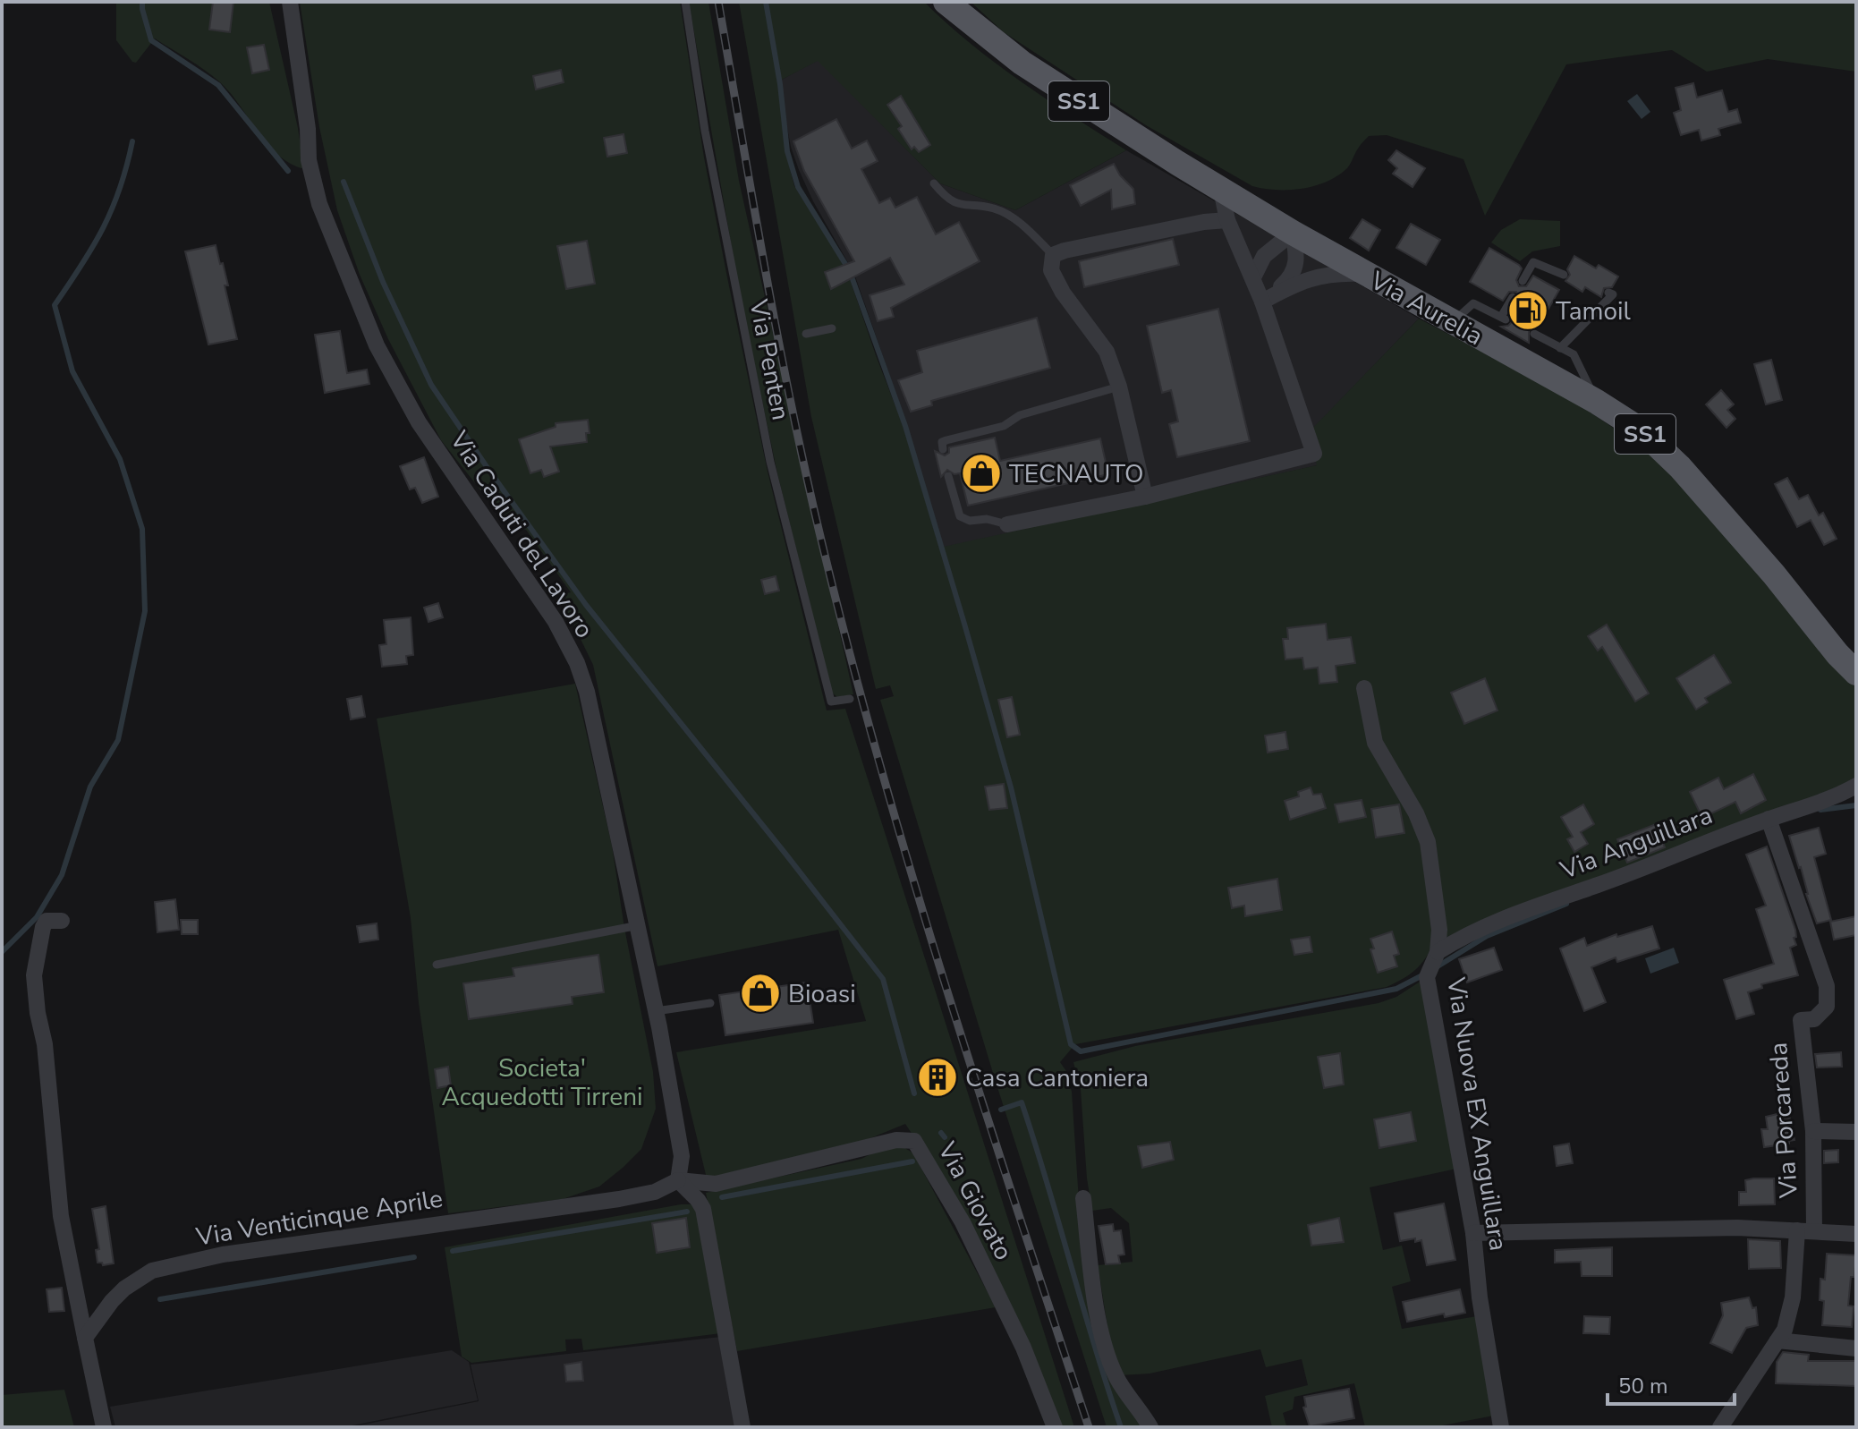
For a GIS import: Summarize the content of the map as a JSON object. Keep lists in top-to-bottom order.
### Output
{
  "streets": {
    "main road": ["SS1", "Via Aurelia"],
    "street": [
      "Via Caduti del Lavoro",
      "Via Anguillara",
      "Via Nuova EX Anguillara",
      "Via Porcareda",
      "Via Giovato",
      "Via Venticinque Aprile"
    ],
    "lane": ["Via Penten"]
  },
  "crossings": [
    ["Via Caduti del Lavoro", "Via Giovato"],
    ["Via Caduti del Lavoro", "Via Venticinque Aprile"],
    ["Via Anguillara", "Via Nuova EX Anguillara"],
    ["Via Anguillara", "Via Porcareda"],
    ["Via Giovato", "Via Venticinque Aprile"]
  ],
  "parks": ["Societa' Acquedotti Tirreni"],
  "places": {
    "fuel station": ["Tamoil"],
    "shop": ["TECNAUTO", "Bioasi"],
    "building": ["Casa Cantoniera"]
  },
  "scale_bar": "50 m"
}
